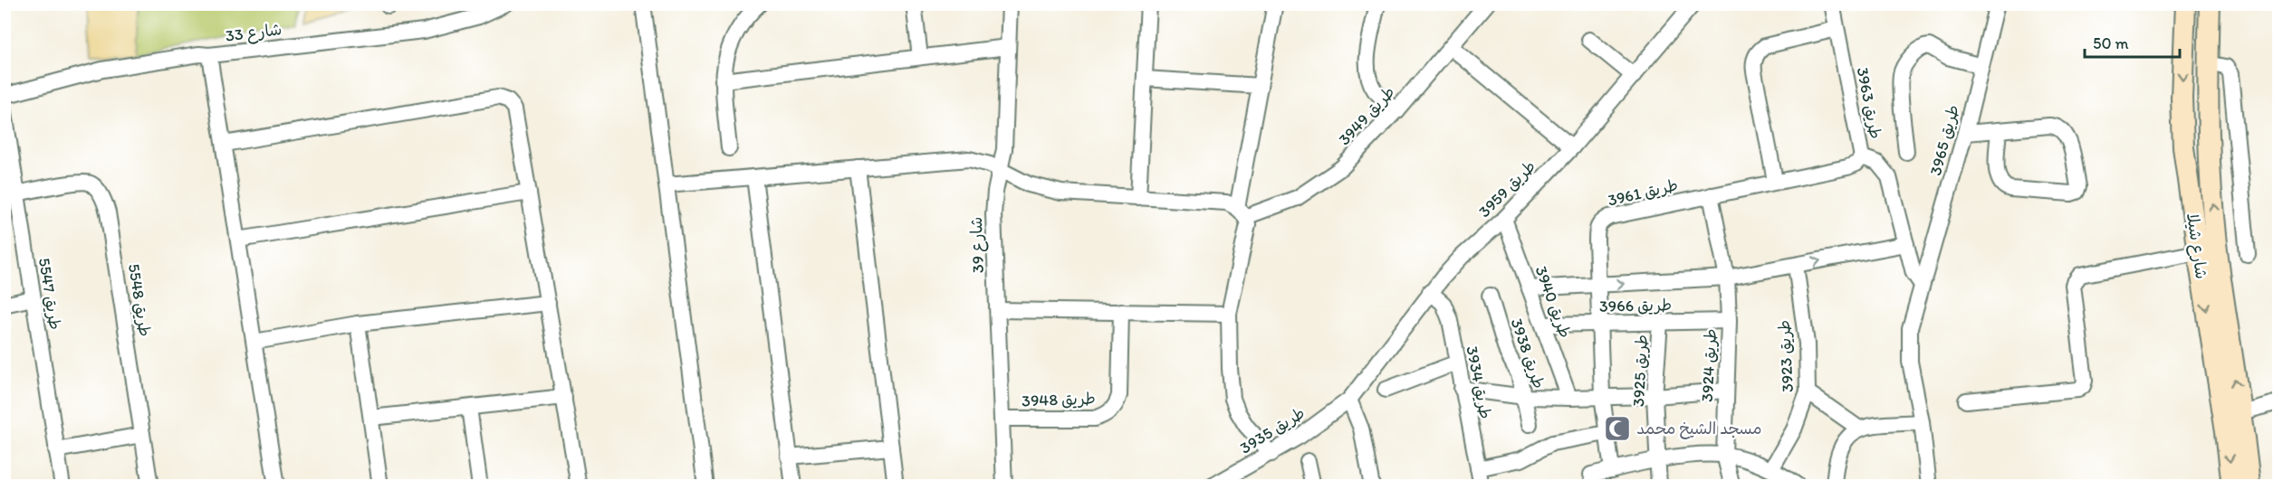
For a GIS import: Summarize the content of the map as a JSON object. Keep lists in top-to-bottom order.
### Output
{
  "streets": {
    "main road": ["شارع شيلا"],
    "street": [
      "شارع 33",
      "طريق 3963",
      "طريق 3949",
      "طريق 3965",
      "طريق 3959",
      "طريق 3961",
      "شارع 39",
      "طريق 5547",
      "طريق 5548",
      "طريق 3940",
      "طريق 3966",
      "طريق 3938",
      "طريق 3923",
      "طريق 3924",
      "طريق 3925",
      "طريق 3934",
      "طريق 3948",
      "طريق 3935"
    ]
  },
  "crossings": [
    ["طريق 3963", "طريق 3965"],
    ["طريق 3963", "طريق 3961"],
    ["طريق 3949", "شارع 39"],
    ["طريق 3959", "طريق 3940"],
    ["طريق 3959", "طريق 3934"],
    ["طريق 3959", "طريق 3935"],
    ["طريق 3961", "طريق 3966"],
    ["طريق 3961", "طريق 3924"],
    ["شارع 39", "طريق 3948"],
    ["طريق 5547", "طريق 5548"],
    ["طريق 3940", "طريق 3966"],
    ["طريق 3966", "طريق 3924"],
    ["طريق 3966", "طريق 3925"]
  ],
  "places": {
    "mosque": ["مسجد الشيخ محمد"]
  },
  "scale_bar": "50 m"
}
